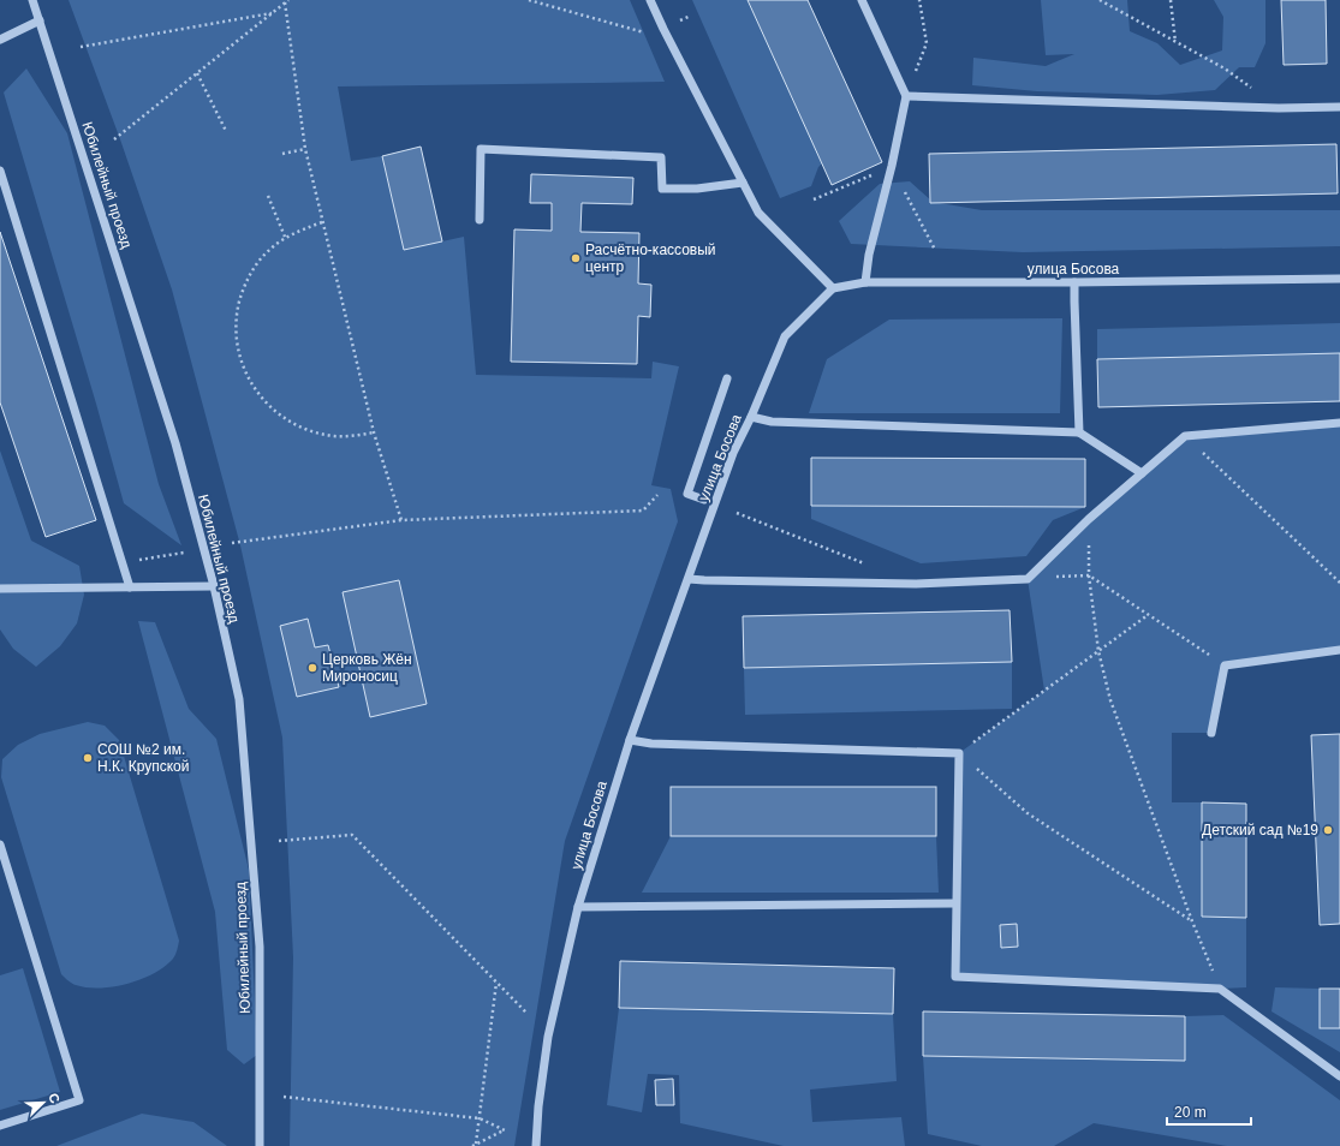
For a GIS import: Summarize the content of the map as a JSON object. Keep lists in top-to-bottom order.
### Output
{
  "streets": {
    "street": ["Юбилейный проезд", "улица Босова"]
  },
  "places": [
    "Расчётно-кассовый центр",
    "Церковь Жён Мироносиц",
    "СОШ №2 им. Н.К. Крупской",
    "Детский сад №19"
  ],
  "scale_bar": "20 m",
  "north": "top right"
}
